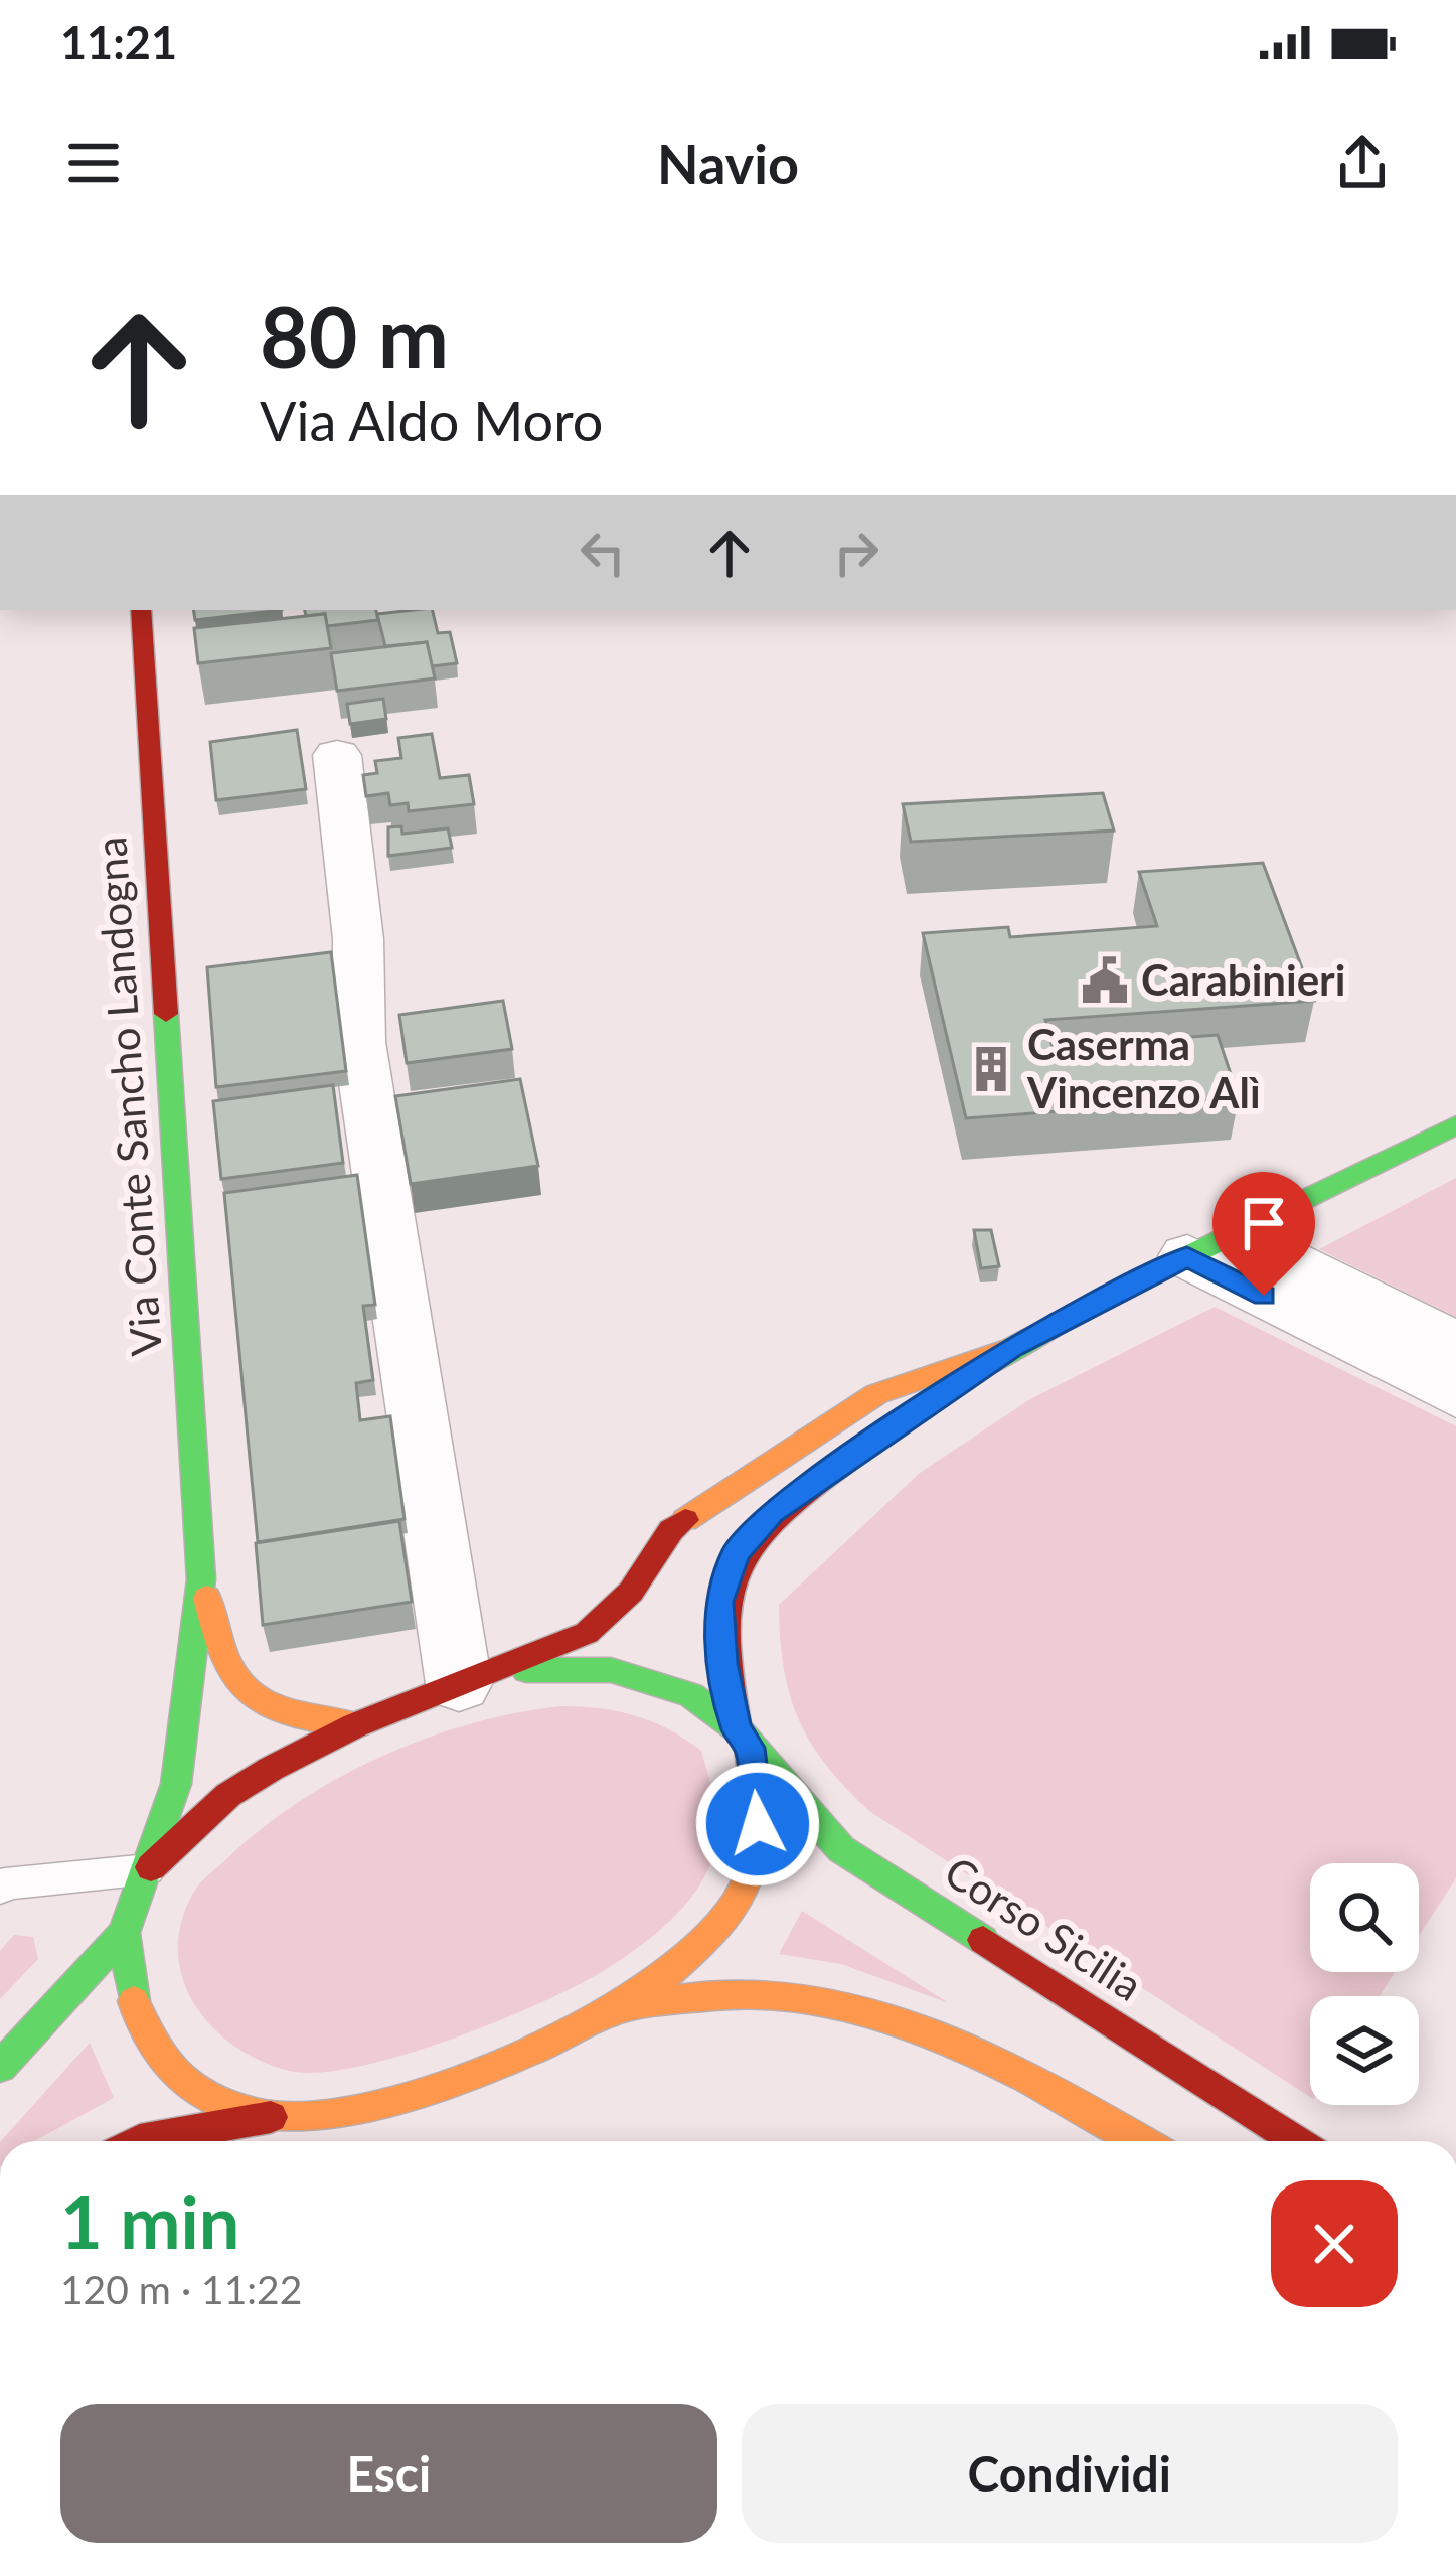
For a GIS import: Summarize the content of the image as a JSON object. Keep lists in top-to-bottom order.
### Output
{
  "streets": {
    "main road": ["Via Conte Sancho Landogna", "Corso Sicilia"]
  },
  "places": {
    "public building": ["Carabinieri"],
    "building": ["Caserma Vincenzo Alì"]
  },
  "page": {
    "status": "11:21",
    "header": "Navio",
    "turn": ["80 m", "Via Aldo Moro"],
    "heading": ["1 min", "120 m · 11:22"],
    "buttons": ["Esci", "Condividi"]
  }
}
